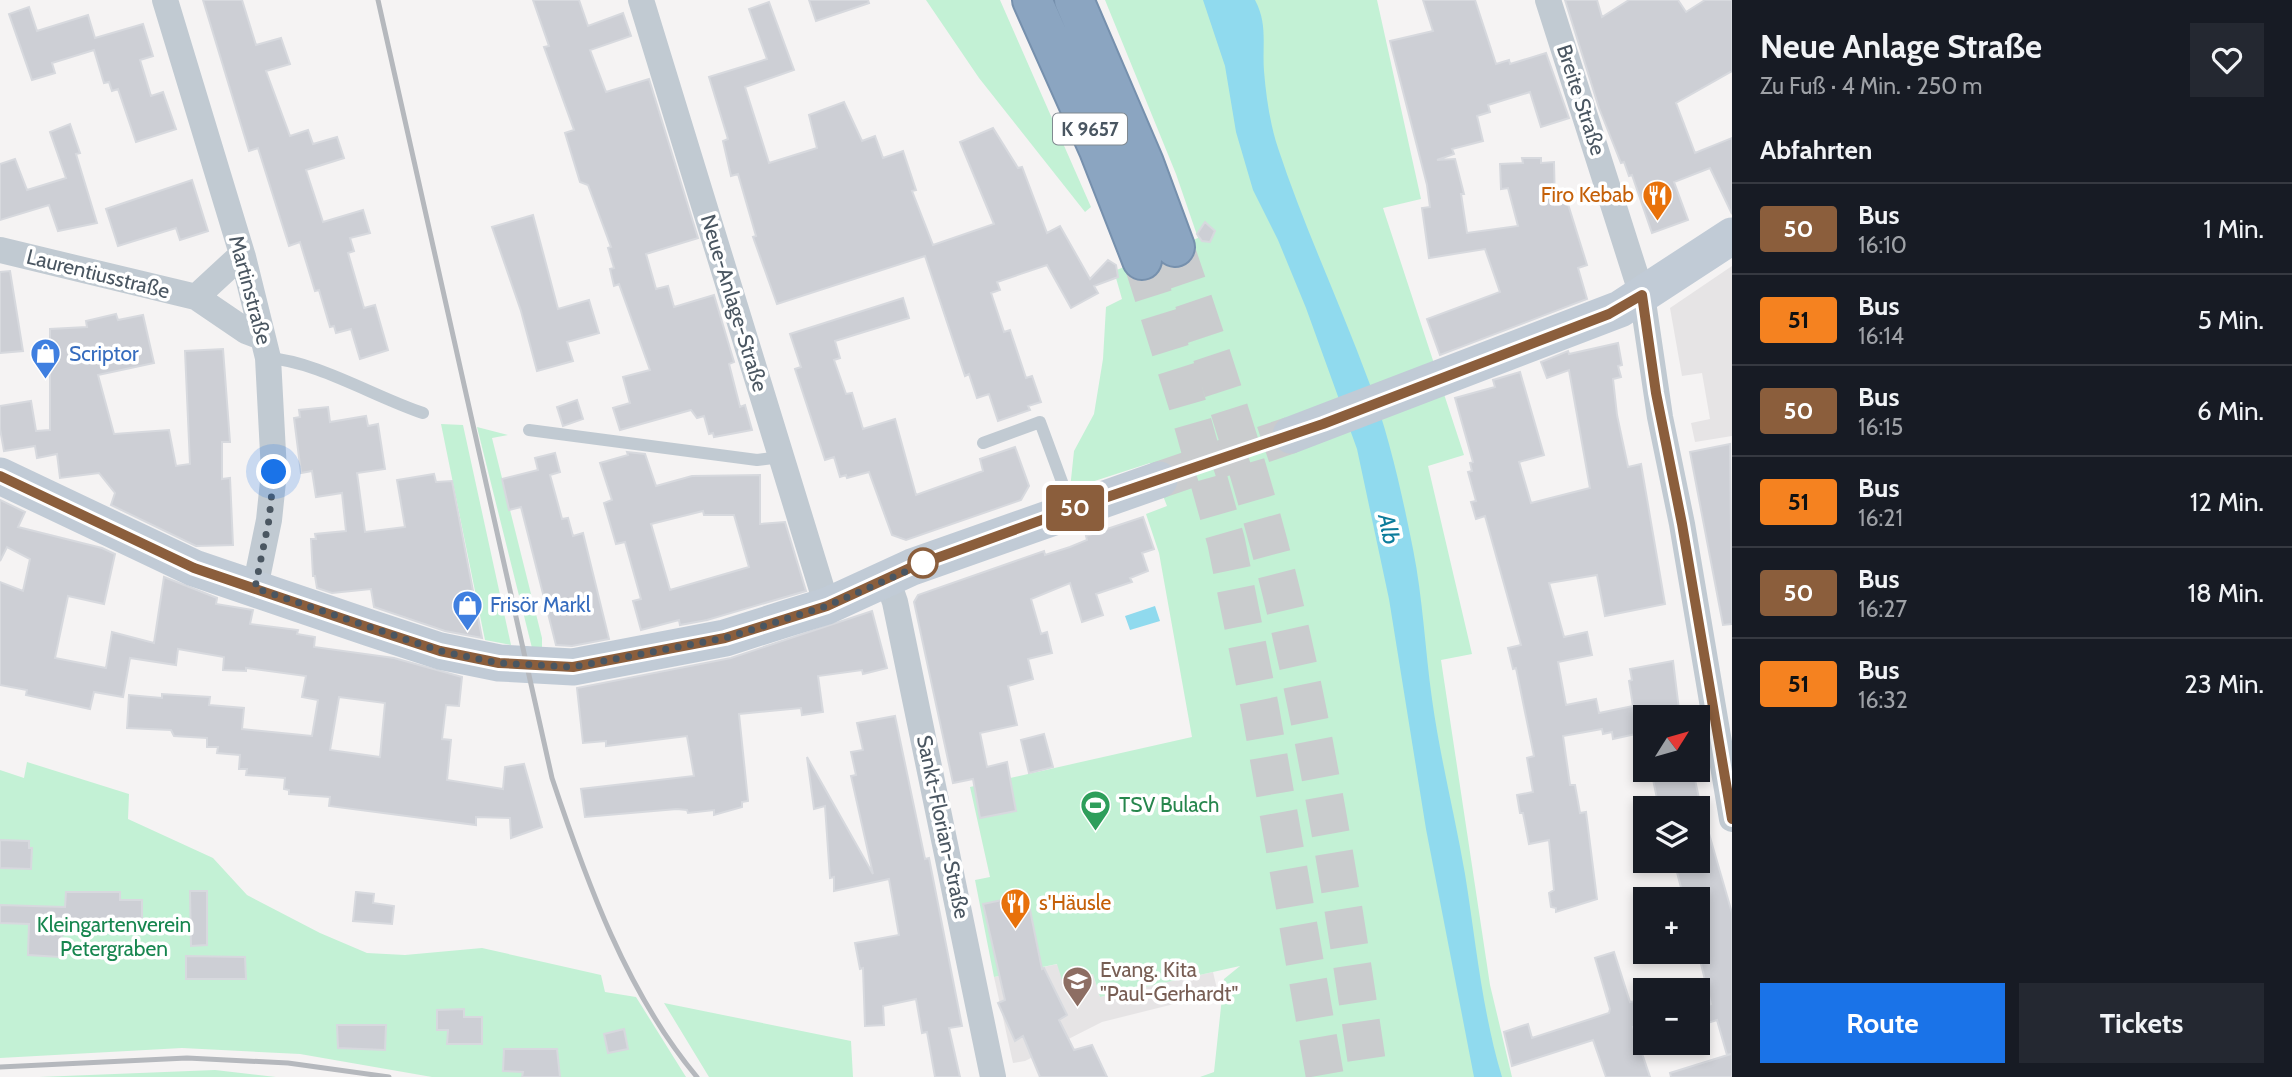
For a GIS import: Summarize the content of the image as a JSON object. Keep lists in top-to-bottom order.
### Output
{
  "streets": {
    "highway": ["K 9657"],
    "street": [
      "Breite Straße",
      "Laurentiusstraße",
      "Martinstraße",
      "Neue-Anlage-Straße",
      "Sankt-Florian-Straße"
    ]
  },
  "crossings": [
    ["Laurentiusstraße", "Martinstraße"]
  ],
  "water": ["Alb"],
  "parks": ["Kleingartenverein Petergraben"],
  "places": {
    "restaurant": ["Firo Kebab", "s'Häusle"],
    "shop": ["Scriptor", "Frisör Markl"],
    "sports": ["TSV Bulach"],
    "school or university": ["Evang. Kita \"Paul-Gerhardt\""]
  },
  "lines": ["bus line 50"],
  "north": "top right",
  "page": {
    "on_map": "50",
    "heading": [
      ["Neue Anlage Straße", "Zu Fuß · 4 Min. · 250 m"],
      "Abfahrten"
    ],
    "list": [
      {
        "mark": "50",
        "name": "Bus",
        "note": "16:10",
        "value": "1 Min."
      },
      {
        "mark": "51",
        "name": "Bus",
        "note": "16:14",
        "value": "5 Min."
      },
      {
        "mark": "50",
        "name": "Bus",
        "note": "16:15",
        "value": "6 Min."
      },
      {
        "mark": "51",
        "name": "Bus",
        "note": "16:21",
        "value": "12 Min."
      },
      {
        "mark": "50",
        "name": "Bus",
        "note": "16:27",
        "value": "18 Min."
      },
      {
        "mark": "51",
        "name": "Bus",
        "note": "16:32",
        "value": "23 Min."
      }
    ],
    "map_buttons": ["+", "−"],
    "buttons": ["Route", "Tickets"]
  }
}
